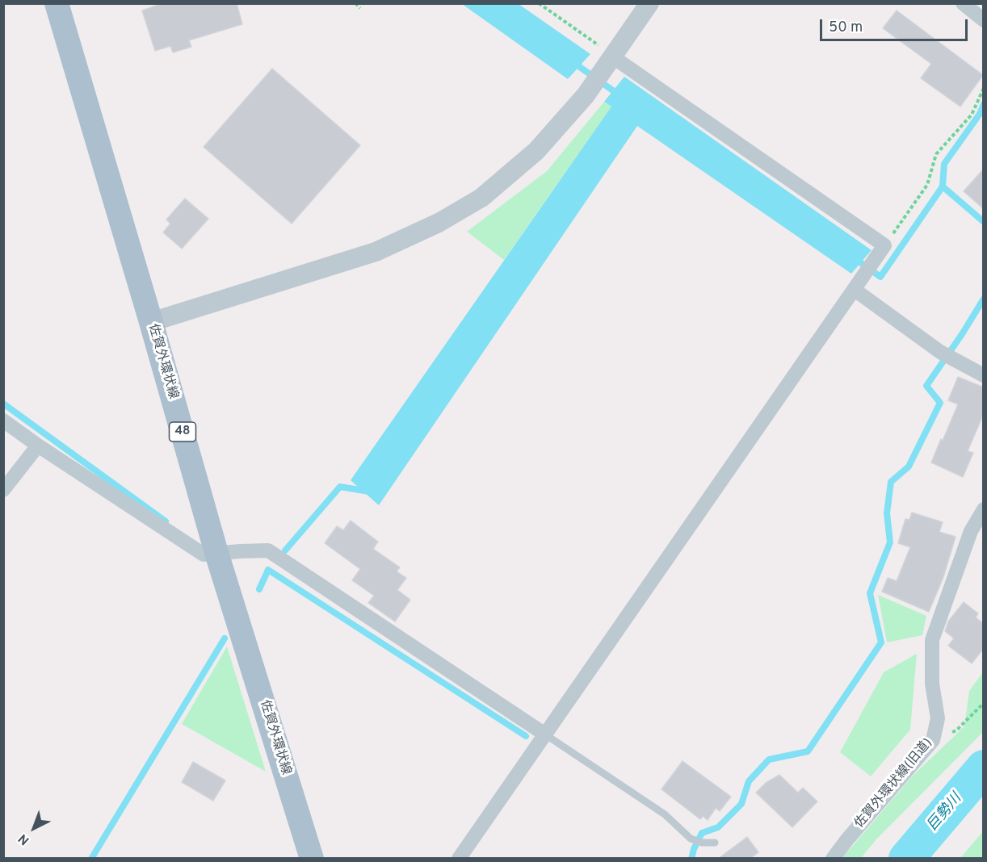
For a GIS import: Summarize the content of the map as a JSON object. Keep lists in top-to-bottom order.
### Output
{
  "streets": {
    "main road": ["佐賀外環状線", "48"],
    "street": ["佐賀外環状線(旧道)"]
  },
  "water": ["巨勢川"],
  "scale_bar": "50 m",
  "north": "bottom left"
}
